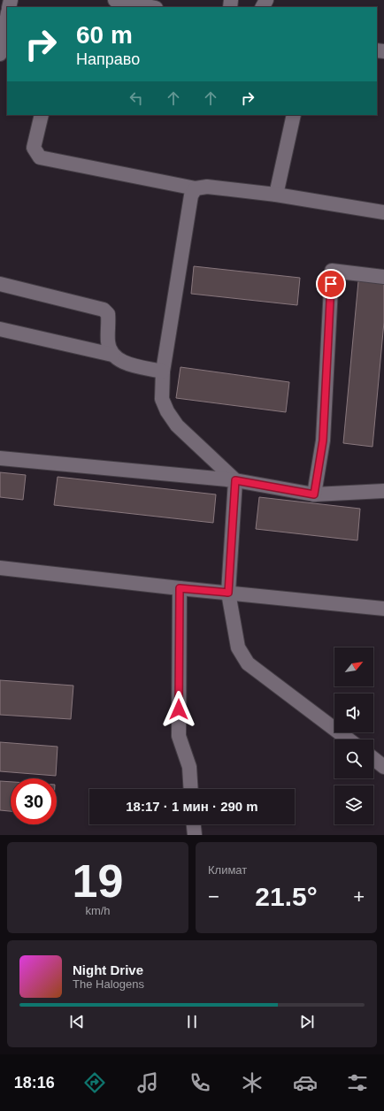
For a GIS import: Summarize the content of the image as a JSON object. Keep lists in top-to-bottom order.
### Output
{
  "north": "top right",
  "page": {
    "turn": ["60 m", "Направо"],
    "limit": "30",
    "trip": "18:17 · 1 мин · 290 m",
    "tile": [
      ["19", "km/h"],
      "Климат"
    ],
    "heat": ["−", "21.5°", "+"],
    "song": ["Night Drive", "The Halogens"],
    "tabs": "18:16"
  }
}
